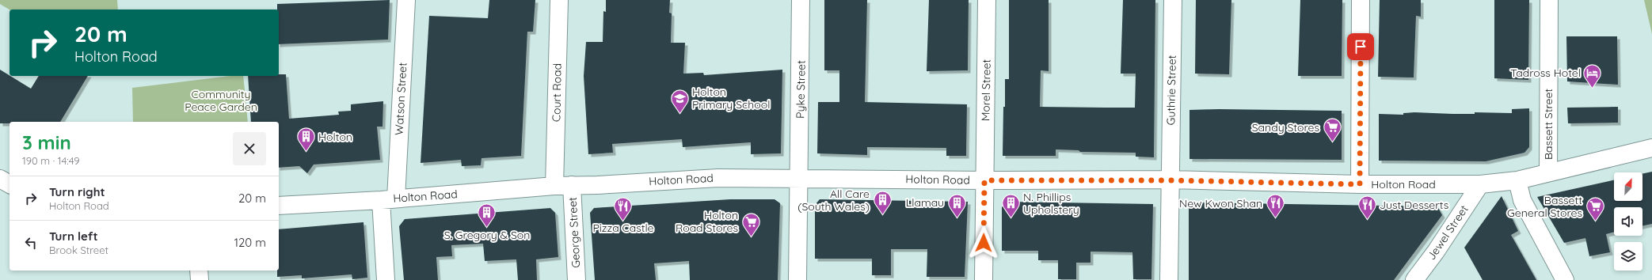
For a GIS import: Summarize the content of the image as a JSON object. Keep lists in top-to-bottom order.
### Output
{
  "streets": {
    "street": [
      "Pyke Street",
      "Morel Street",
      "Guthrie Street",
      "Court Road",
      "Watson Street",
      "Bassett Street",
      "Holton Road",
      "George Street",
      "Jewel Street"
    ]
  },
  "crossings": [
    ["Pyke Street", "Holton Road"],
    ["Morel Street", "Holton Road"],
    ["Guthrie Street", "Holton Road"],
    ["Court Road", "Holton Road"],
    ["Watson Street", "Holton Road"],
    ["Bassett Street", "Holton Road"],
    ["Holton Road", "George Street"],
    ["Holton Road", "Jewel Street"]
  ],
  "parks": ["Community Peace Garden"],
  "places": {
    "hotel": ["Tadross Hotel"],
    "school or university": ["Holton Primary School"],
    "supermarket": ["Sandy Stores", "Bassett General Stores", "Holton Road Stores"],
    "building": [
      "Holton",
      "All Care (South Wales)",
      "Llamau",
      "N. Phillips Upholstery",
      "S. Gregory & Son"
    ],
    "restaurant": ["New Kwon Shan", "Just Desserts", "Pizza Castle"]
  },
  "north": "top right",
  "page": {
    "turn": ["20 m", "Holton Road"],
    "heading": ["3 min", "190 m · 14:49"],
    "list": [
      {
        "name": "Turn right",
        "note": "Holton Road",
        "value": "20 m"
      },
      {
        "name": "Turn left",
        "note": "Brook Street",
        "value": "120 m"
      }
    ]
  }
}
